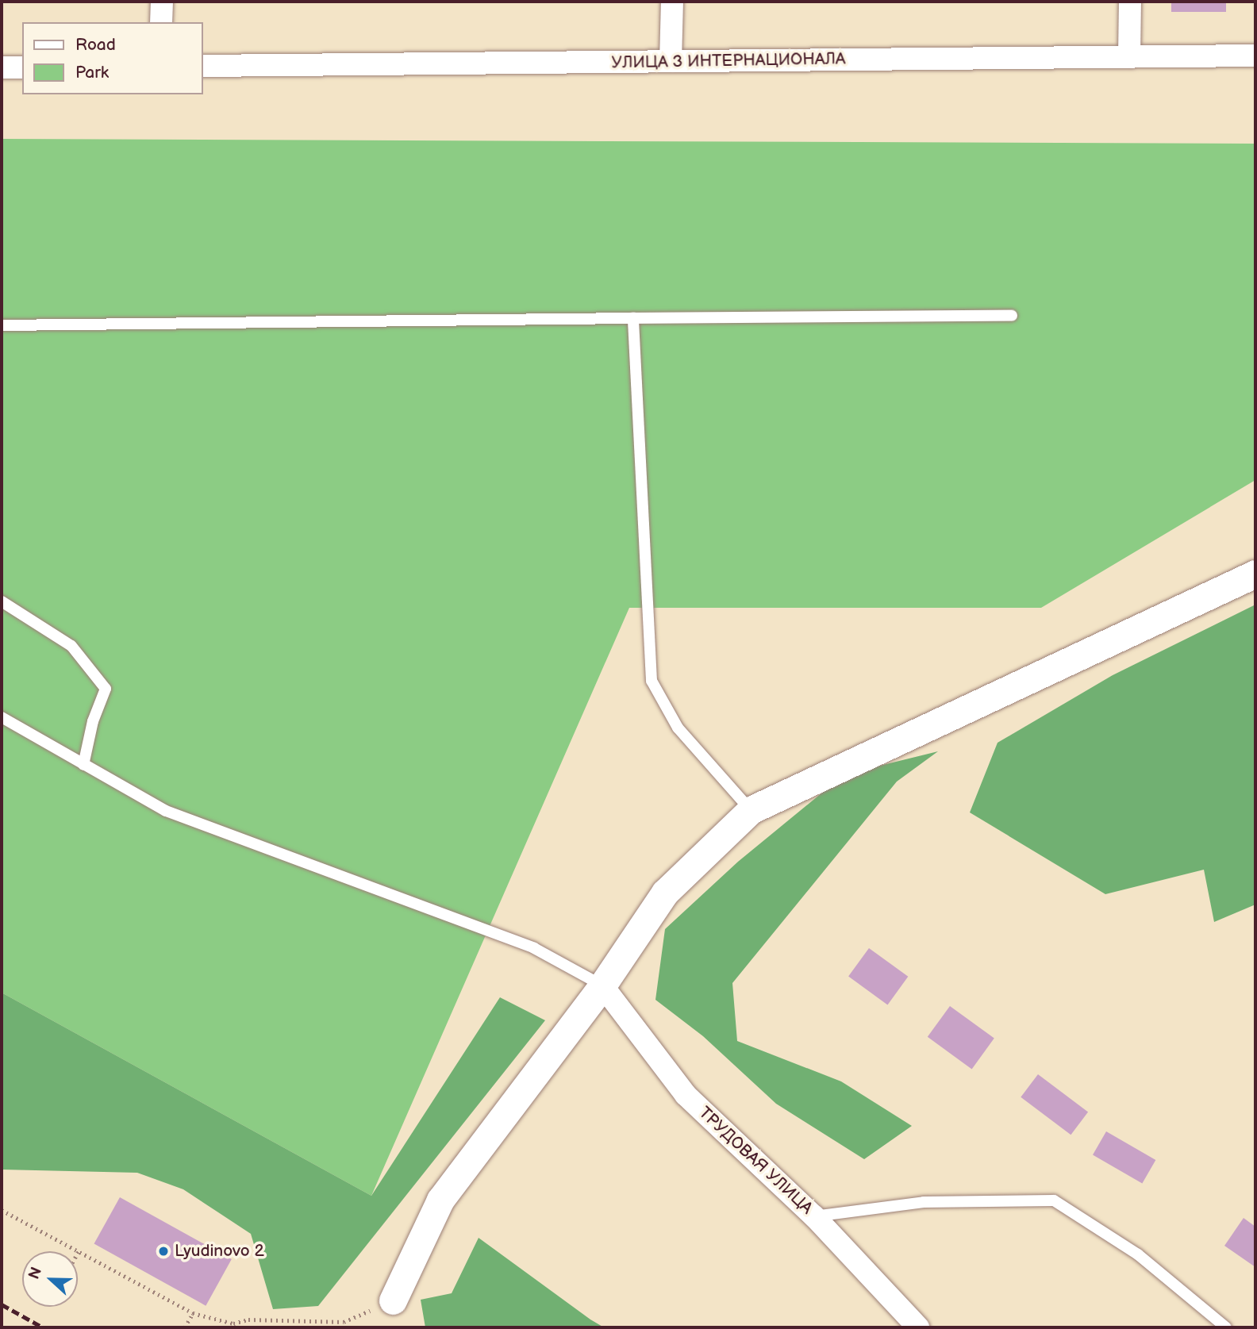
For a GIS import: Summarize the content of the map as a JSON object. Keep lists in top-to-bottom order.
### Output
{
  "streets": {
    "street": ["УЛИЦА 3 ИНТЕРНАЦИОНАЛА", "ТРУДОВАЯ УЛИЦА"]
  },
  "places": ["Lyudinovo 2"],
  "legend": ["Road", "Park"],
  "north": "left"
}
